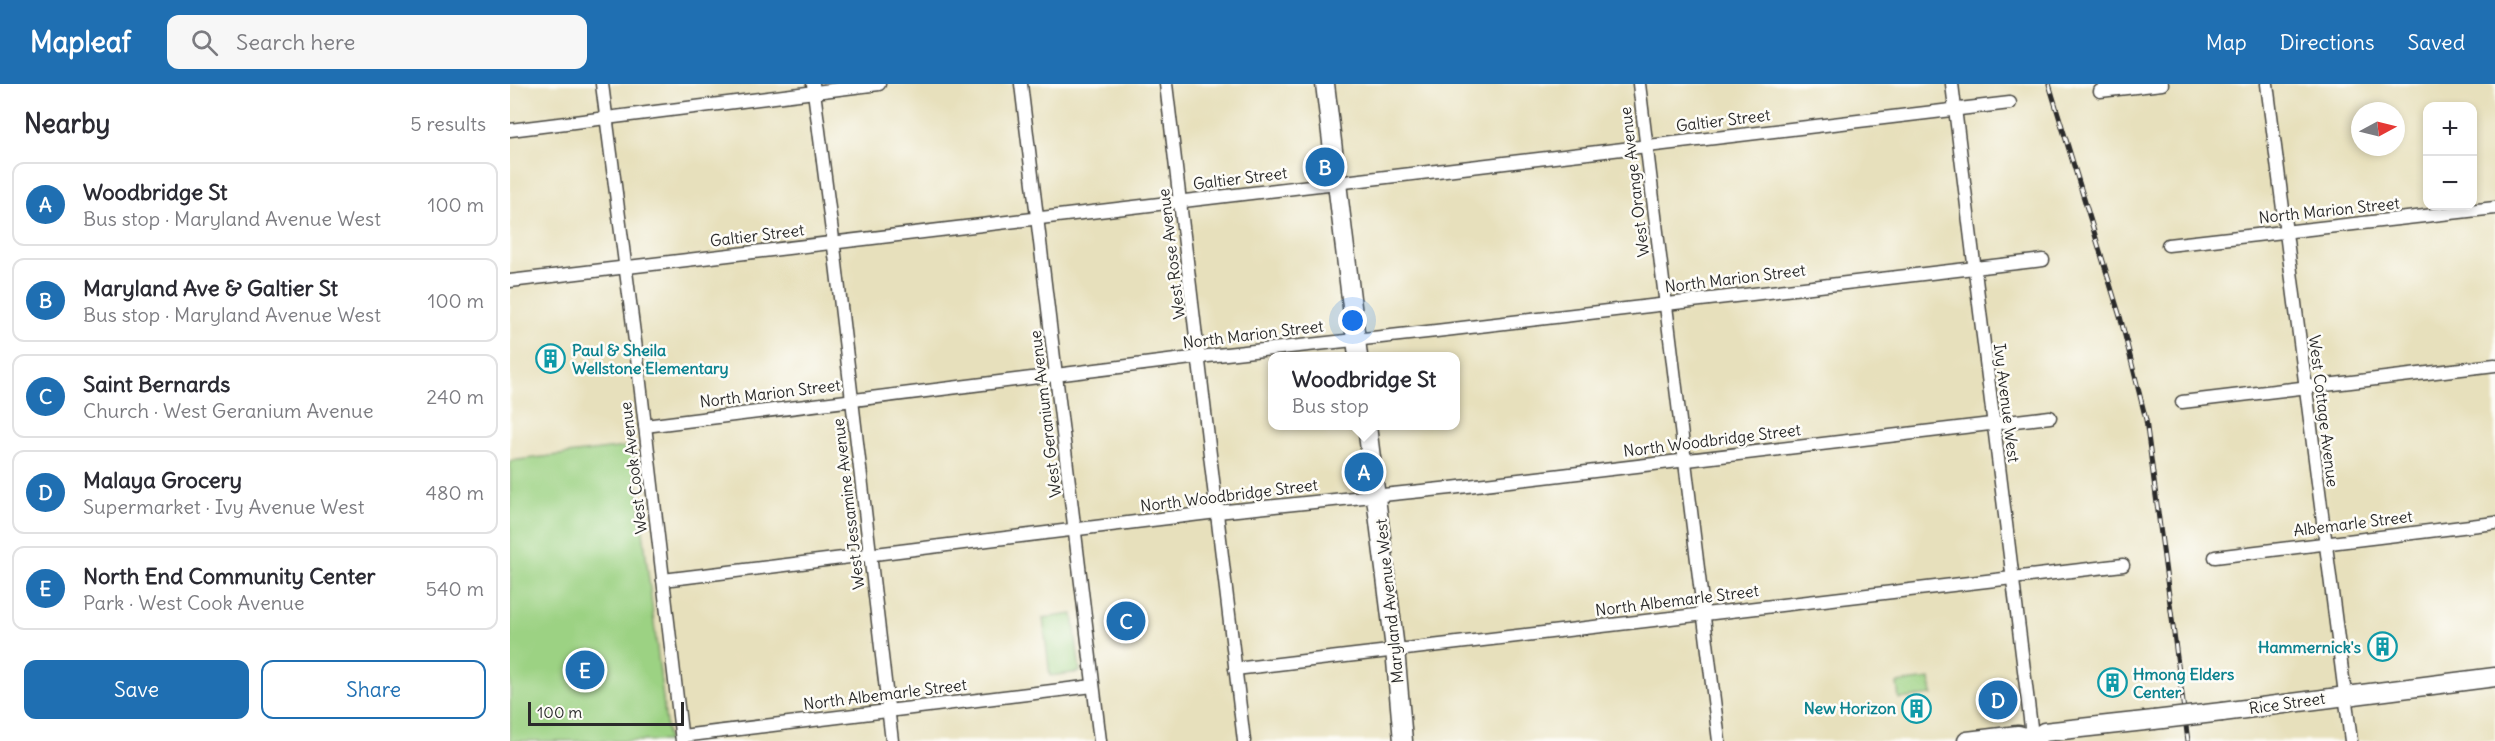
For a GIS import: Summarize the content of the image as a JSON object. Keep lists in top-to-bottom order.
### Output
{
  "streets": {
    "main road": ["Maryland Avenue West", "Rice Street"],
    "street": [
      "Galtier Street",
      "West Orange Avenue",
      "North Marion Street",
      "West Rose Avenue",
      "Ivy Avenue West",
      "West Cottage Avenue",
      "West Geranium Avenue",
      "North Woodbridge Street",
      "West Cook Avenue",
      "West Jessamine Avenue",
      "Albemarle Street",
      "North Albemarle Street"
    ]
  },
  "crossings": [
    ["Galtier Street", "West Orange Avenue"],
    ["Galtier Street", "West Rose Avenue"],
    ["Galtier Street", "Ivy Avenue West"],
    ["Galtier Street", "West Geranium Avenue"],
    ["Galtier Street", "West Cook Avenue"],
    ["Galtier Street", "West Jessamine Avenue"],
    ["West Orange Avenue", "North Marion Street"],
    ["West Orange Avenue", "North Woodbridge Street"],
    ["West Orange Avenue", "North Albemarle Street"],
    ["North Marion Street", "West Rose Avenue"],
    ["North Marion Street", "Ivy Avenue West"],
    ["North Marion Street", "West Cottage Avenue"],
    ["North Marion Street", "West Geranium Avenue"],
    ["North Marion Street", "West Cook Avenue"],
    ["North Marion Street", "West Jessamine Avenue"],
    ["West Rose Avenue", "North Woodbridge Street"],
    ["West Rose Avenue", "North Albemarle Street"],
    ["Ivy Avenue West", "North Woodbridge Street"],
    ["Ivy Avenue West", "North Albemarle Street"],
    ["Ivy Avenue West", "Rice Street"],
    ["West Cottage Avenue", "Albemarle Street"],
    ["West Cottage Avenue", "Rice Street"],
    ["West Geranium Avenue", "North Woodbridge Street"],
    ["West Geranium Avenue", "North Albemarle Street"],
    ["North Woodbridge Street", "West Cook Avenue"],
    ["North Woodbridge Street", "West Jessamine Avenue"],
    ["North Woodbridge Street", "Maryland Avenue West"],
    ["West Cook Avenue", "North Albemarle Street"],
    ["West Jessamine Avenue", "North Albemarle Street"],
    ["North Albemarle Street", "Maryland Avenue West"]
  ],
  "places": {
    "building": [
      "Paul & Sheila Wellstone Elementary",
      "Hammernick's",
      "Hmong Elders Center",
      "New Horizon"
    ]
  },
  "scale_bar": "100 m",
  "north": "right",
  "page": {
    "header": "Mapleaf",
    "search": "Search here",
    "nav": ["Map", "Directions", "Saved"],
    "heading": ["Nearby", "5 results"],
    "map_buttons": ["+", "−"],
    "pins": [
      "B",
      "A",
      "C",
      "E",
      "D"
    ],
    "list": [
      {
        "mark": "A",
        "name": "Woodbridge St",
        "note": "Bus stop · Maryland Avenue West",
        "value": "100 m"
      },
      {
        "mark": "B",
        "name": "Maryland Ave & Galtier St",
        "note": "Bus stop · Maryland Avenue West",
        "value": "100 m"
      },
      {
        "mark": "C",
        "name": "Saint Bernards",
        "note": "Church · West Geranium Avenue",
        "value": "240 m"
      },
      {
        "mark": "D",
        "name": "Malaya Grocery",
        "note": "Supermarket · Ivy Avenue West",
        "value": "480 m"
      },
      {
        "mark": "E",
        "name": "North End Community Center",
        "note": "Park · West Cook Avenue",
        "value": "540 m"
      }
    ],
    "popup": ["Woodbridge St", "Bus stop"],
    "buttons": ["Save", "Share"],
    "scale": "100 m"
  }
}
